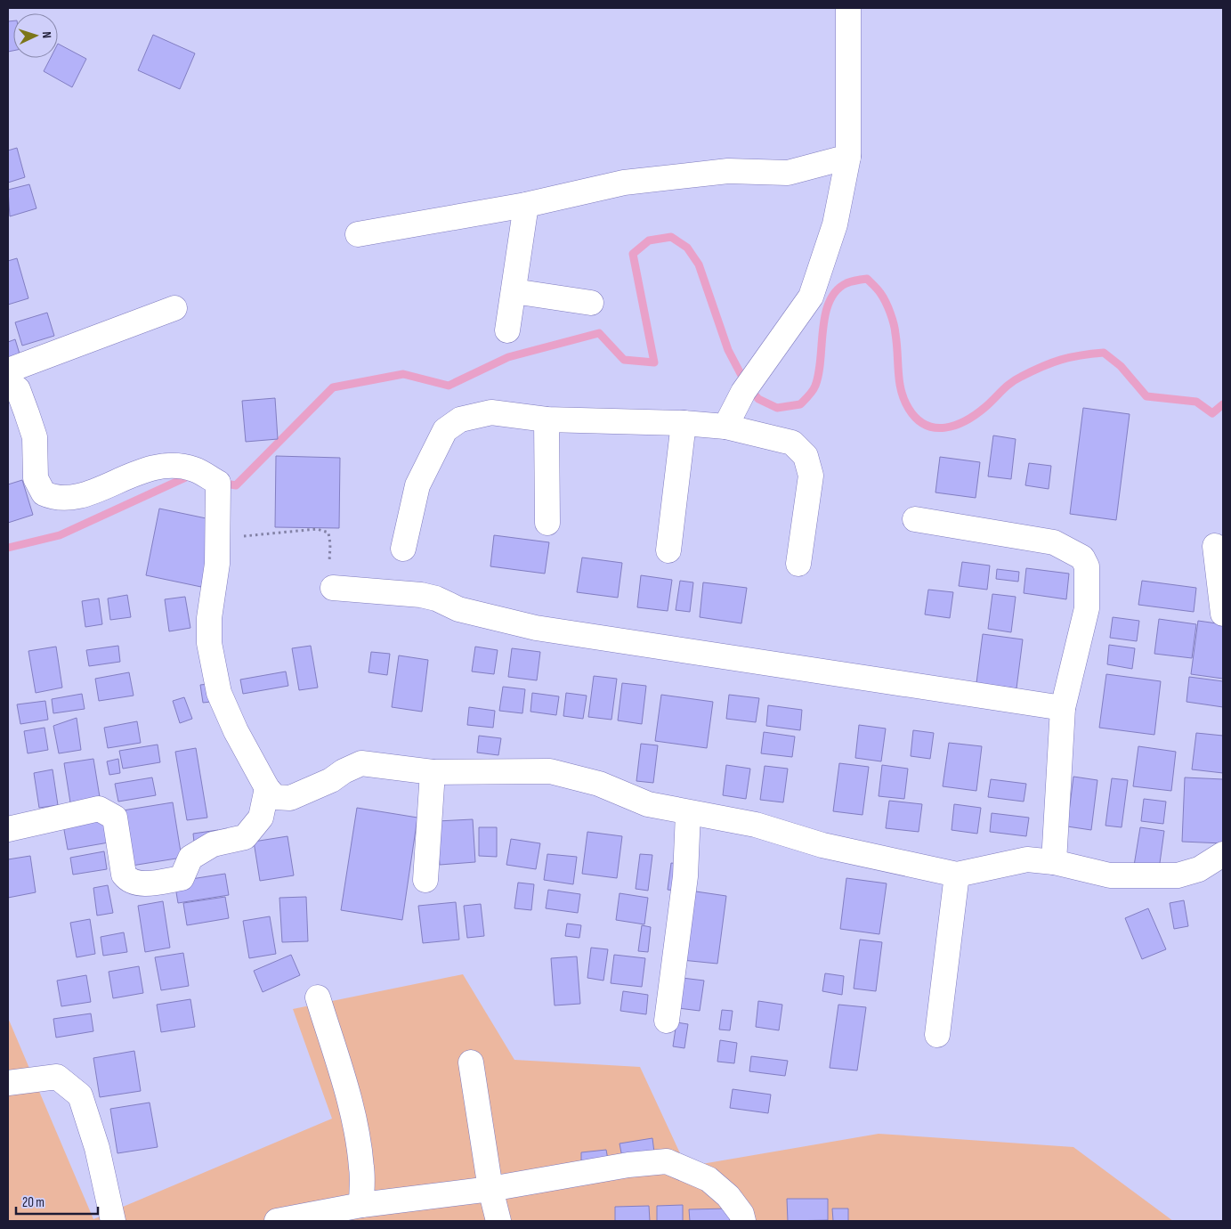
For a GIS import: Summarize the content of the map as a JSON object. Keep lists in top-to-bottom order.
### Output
{
  "scale_bar": "20 m",
  "north": "right"
}
